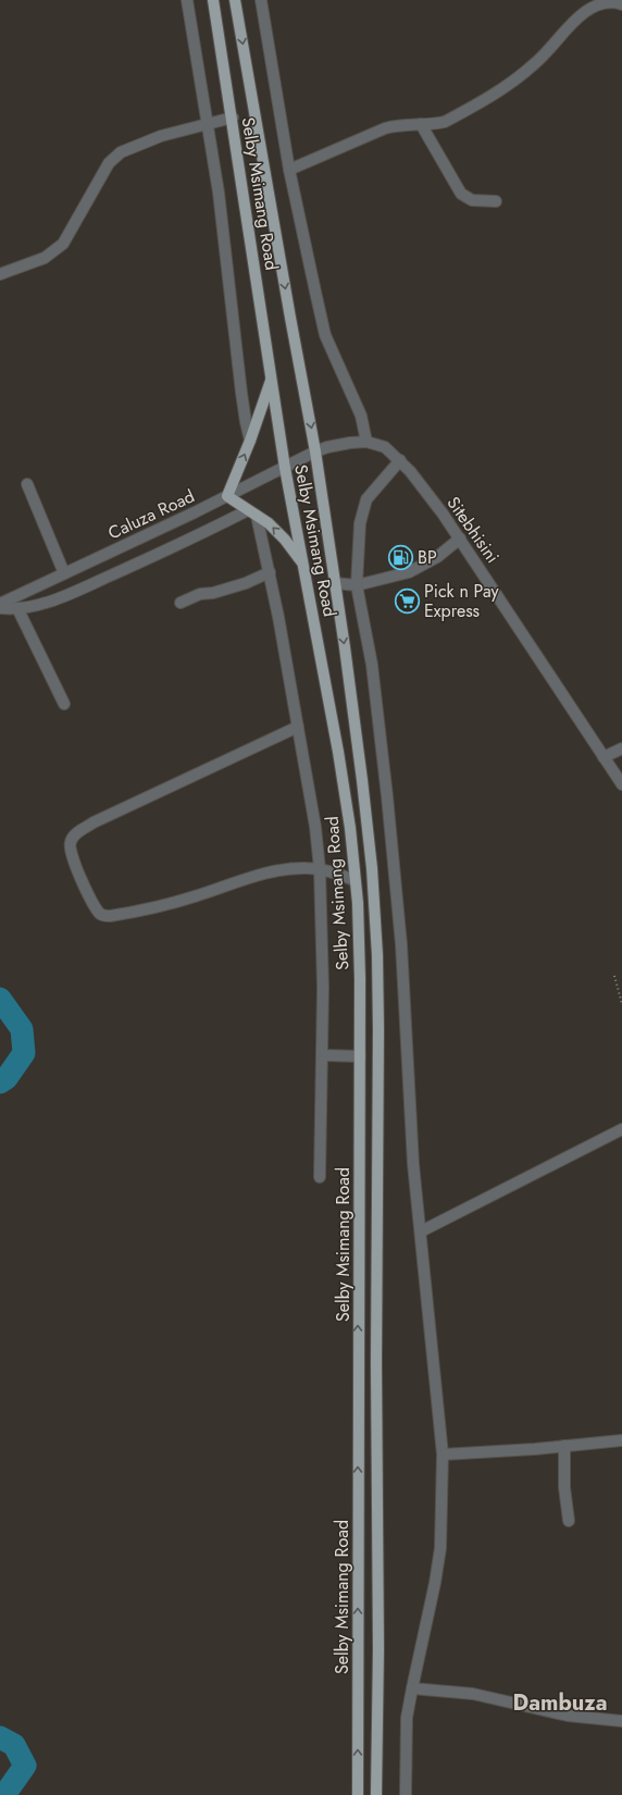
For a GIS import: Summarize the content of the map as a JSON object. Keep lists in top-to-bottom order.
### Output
{
  "streets": {
    "main road": ["Selby Msimang Road"],
    "street": ["Caluza Road", "Sitebhisini"]
  },
  "crossings": [
    ["Selby Msimang Road", "Caluza Road"],
    ["Selby Msimang Road", "Sitebhisini"],
    ["Caluza Road", "Sitebhisini"]
  ],
  "districts": ["Dambuza"],
  "places": {
    "fuel station": ["BP"],
    "supermarket": ["Pick n Pay Express"]
  }
}
